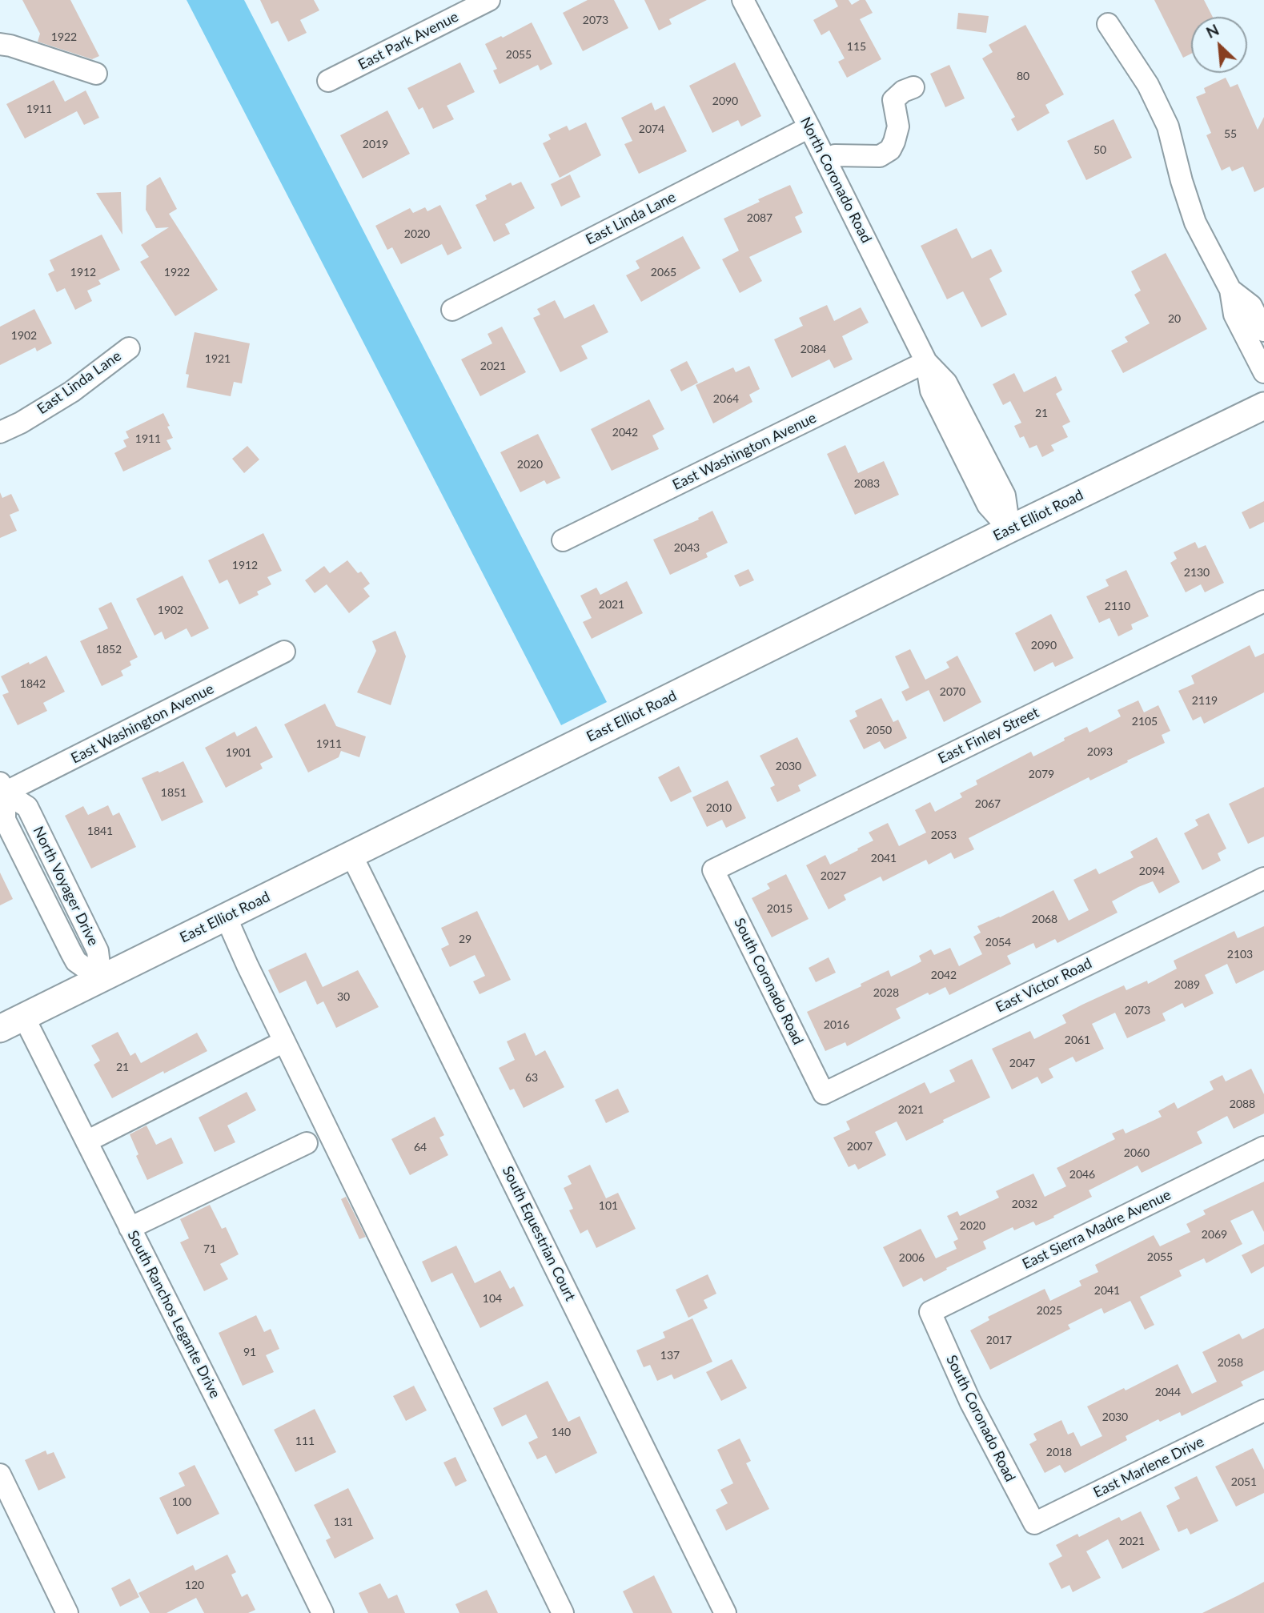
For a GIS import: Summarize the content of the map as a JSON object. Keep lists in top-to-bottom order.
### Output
{
  "streets": {
    "main road": ["East Elliot Road"],
    "street": [
      "East Park Avenue",
      "North Coronado Road",
      "East Linda Lane",
      "East Washington Avenue",
      "East Finley Street",
      "North Voyager Drive",
      "South Coronado Road",
      "East Victor Road",
      "East Sierra Madre Avenue",
      "South Equestrian Court",
      "South Ranchos Legante Drive",
      "East Marlene Drive"
    ]
  },
  "crossings": [
    ["North Coronado Road", "East Linda Lane"],
    ["North Coronado Road", "East Washington Avenue"],
    ["North Coronado Road", "East Elliot Road"],
    ["East Washington Avenue", "North Voyager Drive"],
    ["East Elliot Road", "North Voyager Drive"],
    ["East Elliot Road", "South Equestrian Court"],
    ["East Elliot Road", "South Ranchos Legante Drive"],
    ["East Finley Street", "South Coronado Road"],
    ["South Coronado Road", "East Victor Road"],
    ["South Coronado Road", "East Sierra Madre Avenue"],
    ["South Coronado Road", "East Marlene Drive"]
  ],
  "house_numbers": [
    "2073",
    "1922",
    "115",
    "2055",
    "80",
    "2090",
    "1911",
    "2074",
    "55",
    "2019",
    "50",
    "2087",
    "2020",
    "1912",
    "1922",
    "2065",
    "20",
    "1902",
    "2084",
    "1921",
    "2021",
    "2064",
    "21",
    "2042",
    "1911",
    "2020",
    "2083",
    "2043",
    "1912",
    "2130",
    "2021",
    "2110",
    "1902",
    "2090",
    "1852",
    "1842",
    "2070",
    "2119",
    "2105",
    "2050",
    "1911",
    "2093",
    "1901",
    "2030",
    "2079",
    "1851",
    "2067",
    "2010",
    "1841",
    "2053",
    "2041",
    "2094",
    "2027",
    "2015",
    "2068",
    "29",
    "2054",
    "2103",
    "2042",
    "2089",
    "2028",
    "30",
    "2073",
    "2016",
    "2061",
    "2047",
    "21",
    "63",
    "2088",
    "2021",
    "2007",
    "64",
    "2060",
    "2046",
    "2032",
    "101",
    "2020",
    "2069",
    "71",
    "2055",
    "2006",
    "2041",
    "104",
    "2025",
    "2017",
    "91",
    "137",
    "2058",
    "2044",
    "2030",
    "140",
    "111",
    "2018",
    "2051",
    "100",
    "131",
    "2021",
    "120"
  ],
  "north": "top left"
}
